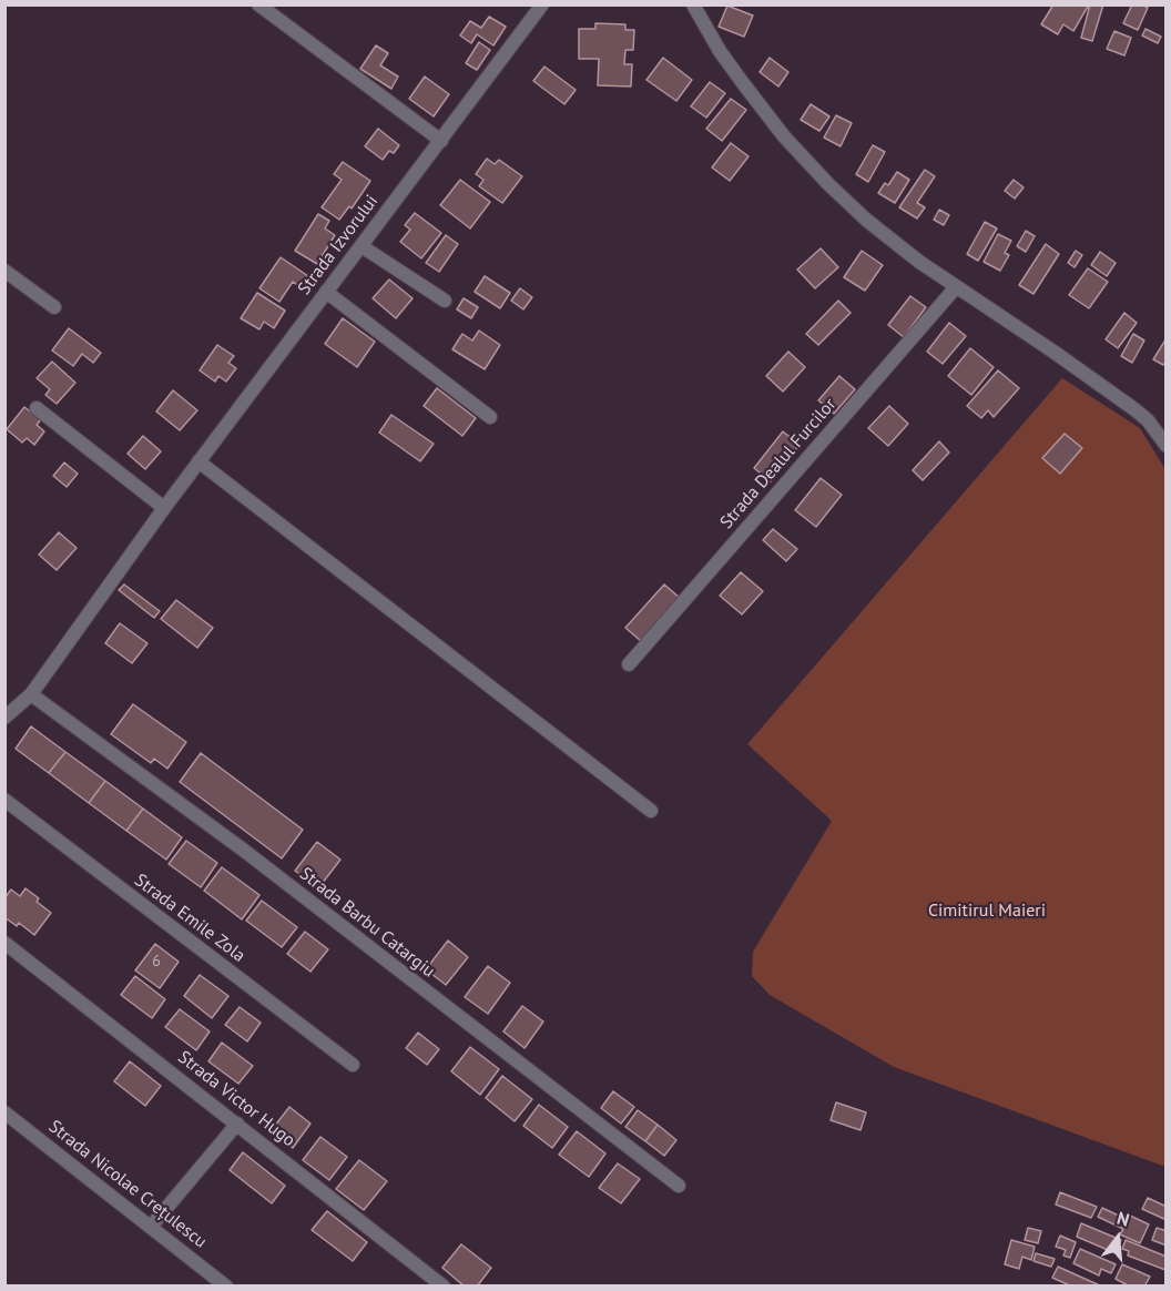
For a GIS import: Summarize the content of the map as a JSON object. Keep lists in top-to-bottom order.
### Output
{
  "streets": {
    "street": [
      "Strada Izvorului",
      "Strada Dealul Furcilor",
      "Strada Emile Zola",
      "Strada Barbu Catargiu",
      "Strada Victor Hugo",
      "Strada Nicolae Crețulescu"
    ]
  },
  "crossings": [
    ["Strada Izvorului", "Strada Barbu Catargiu"]
  ],
  "parks": ["Cimitirul Maieri"],
  "house_numbers": ["6"],
  "north": "top"
}
